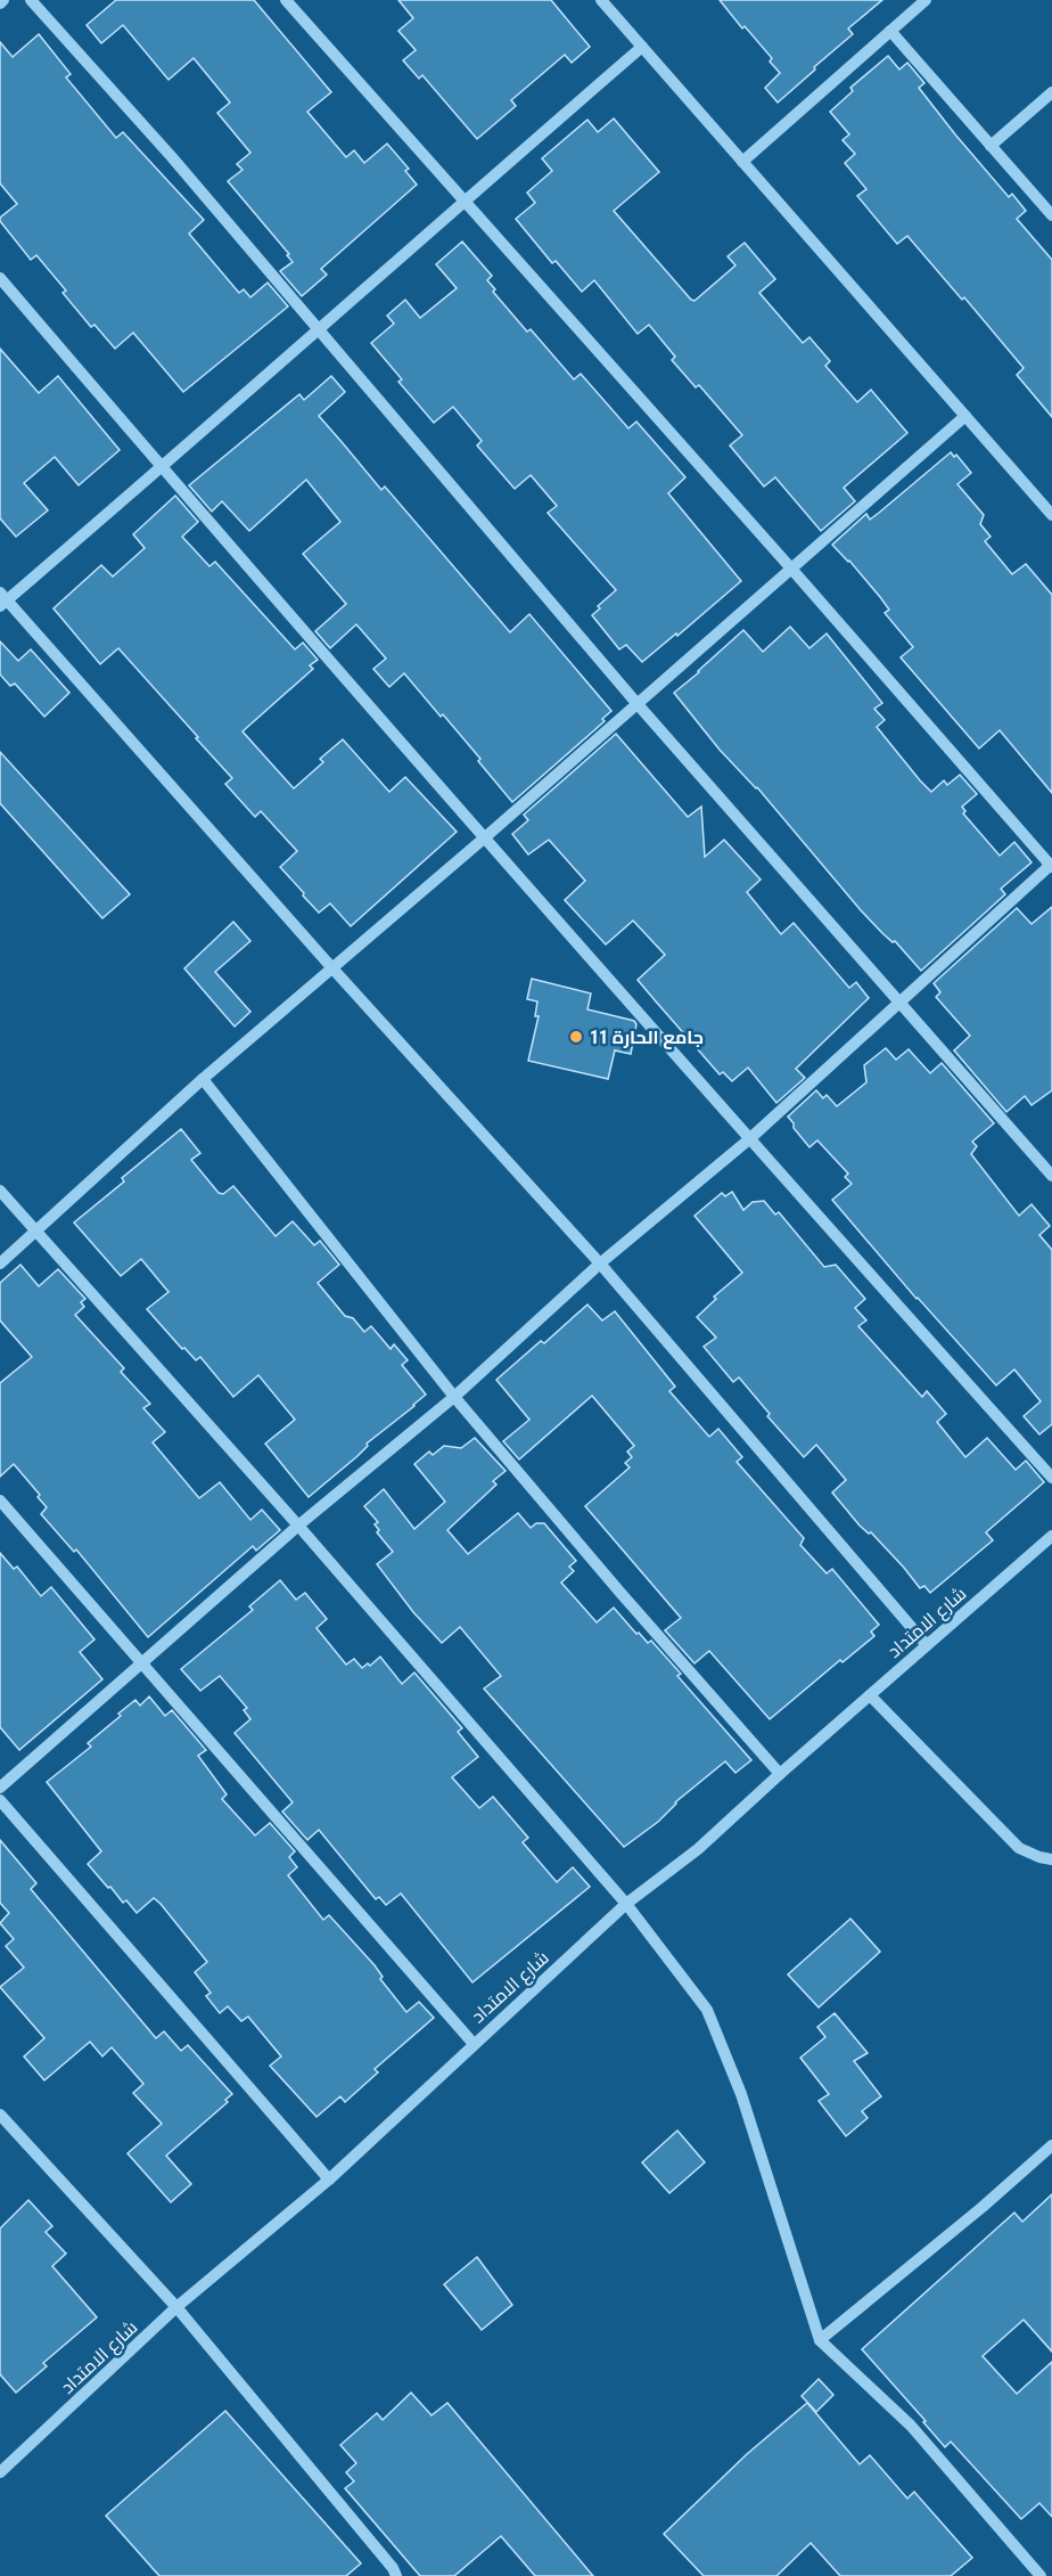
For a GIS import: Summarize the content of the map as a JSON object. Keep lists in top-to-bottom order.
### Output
{
  "streets": {
    "street": ["شارع الامتداد"]
  },
  "places": ["جامع الحارة 11"]
}
